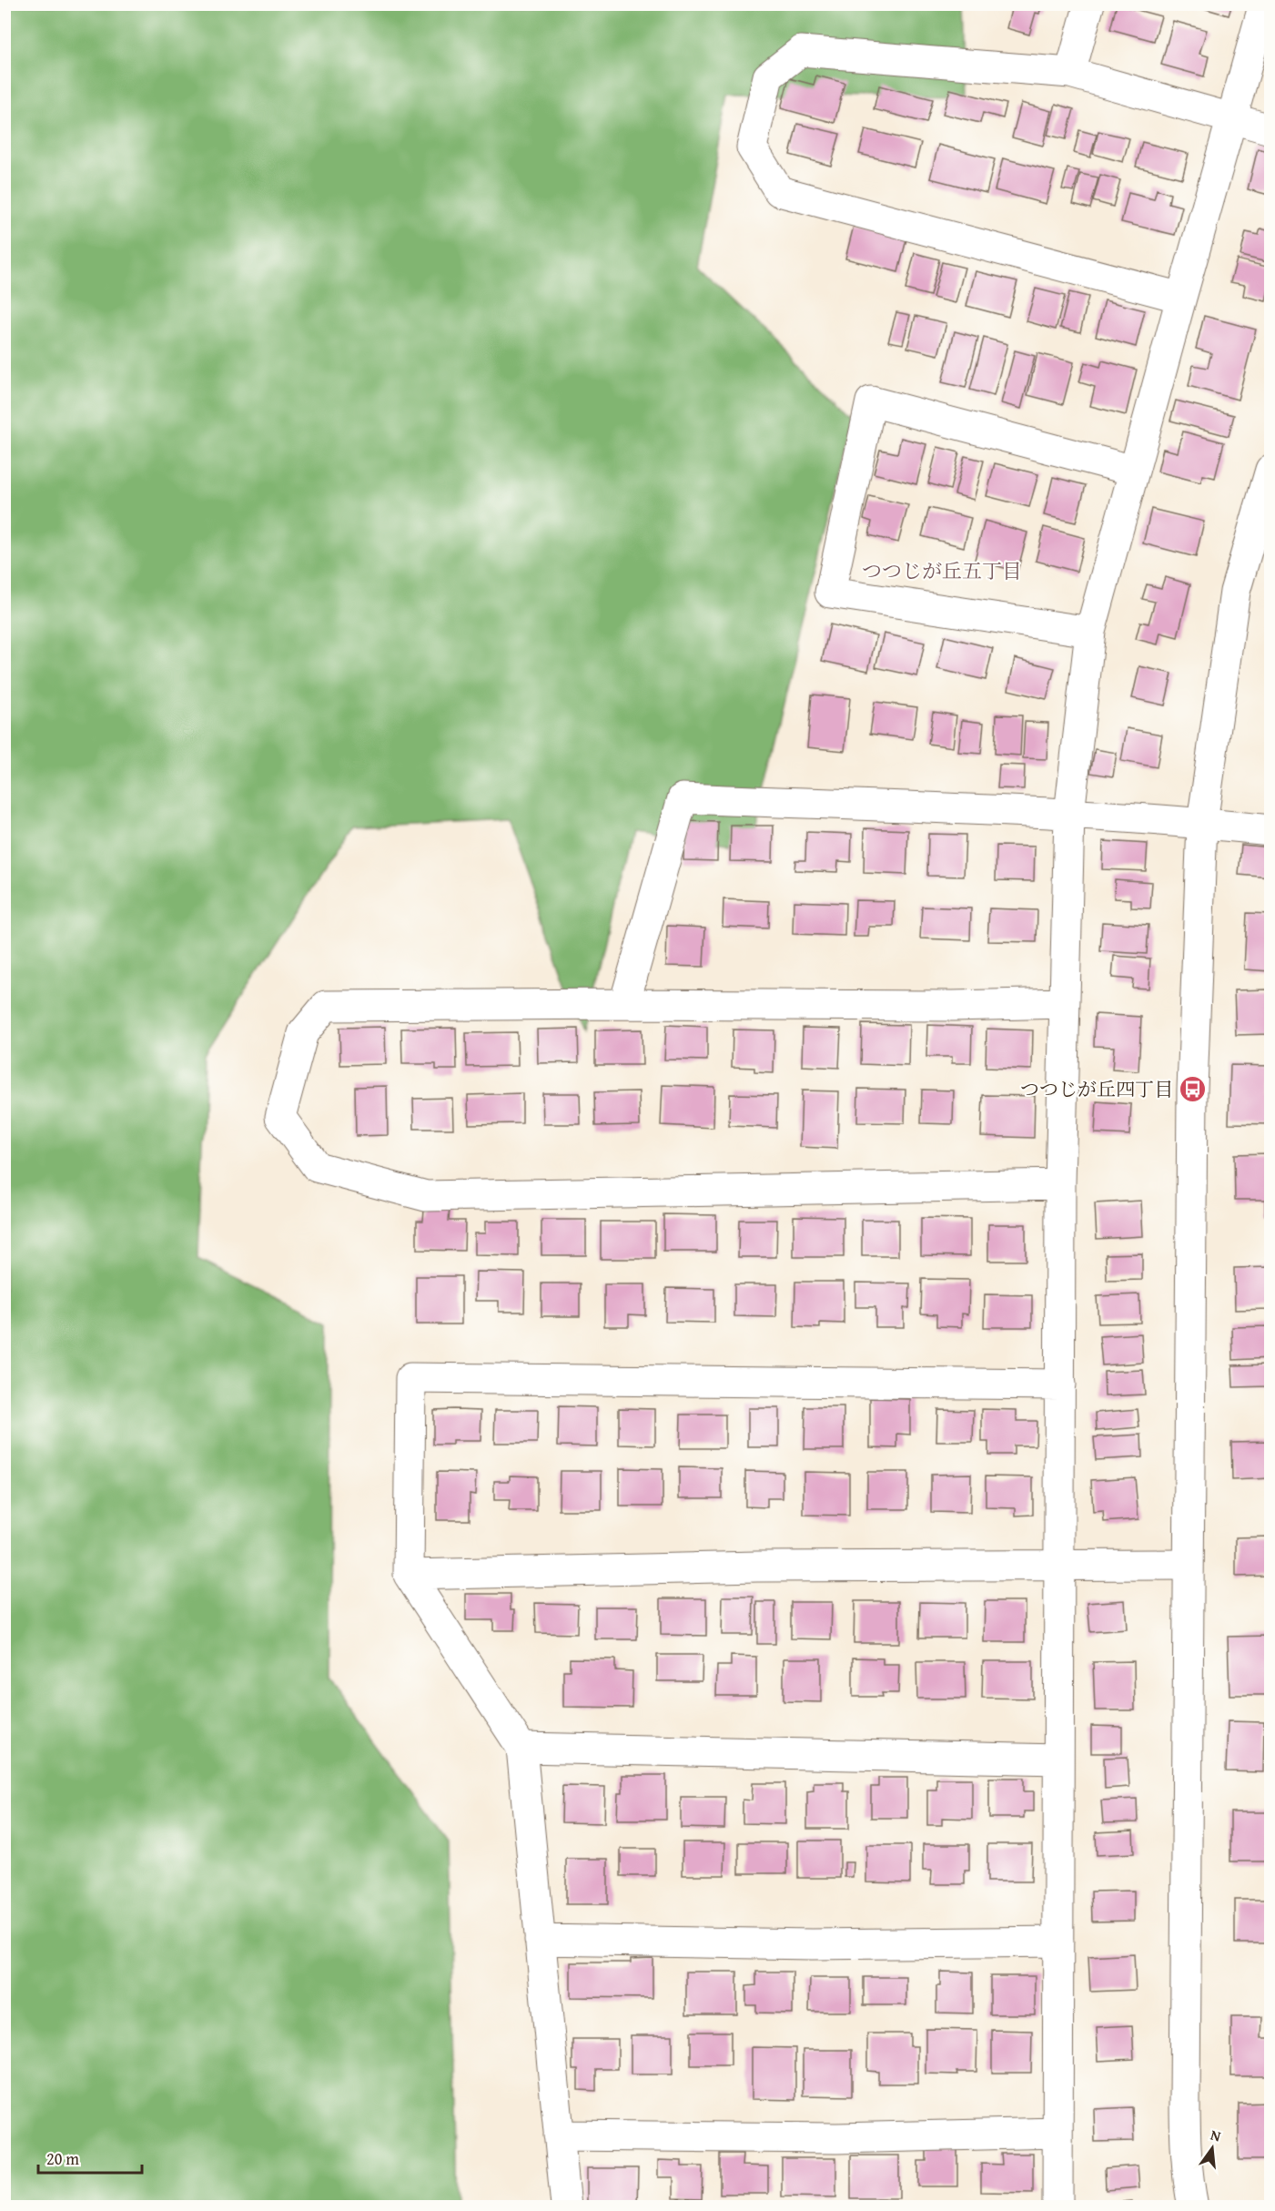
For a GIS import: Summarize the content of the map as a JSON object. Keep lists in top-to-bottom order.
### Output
{
  "districts": ["つつじが丘五丁目"],
  "places": {
    "bus stop": ["つつじが丘四丁目"]
  },
  "scale_bar": "20 m",
  "north": "top"
}
